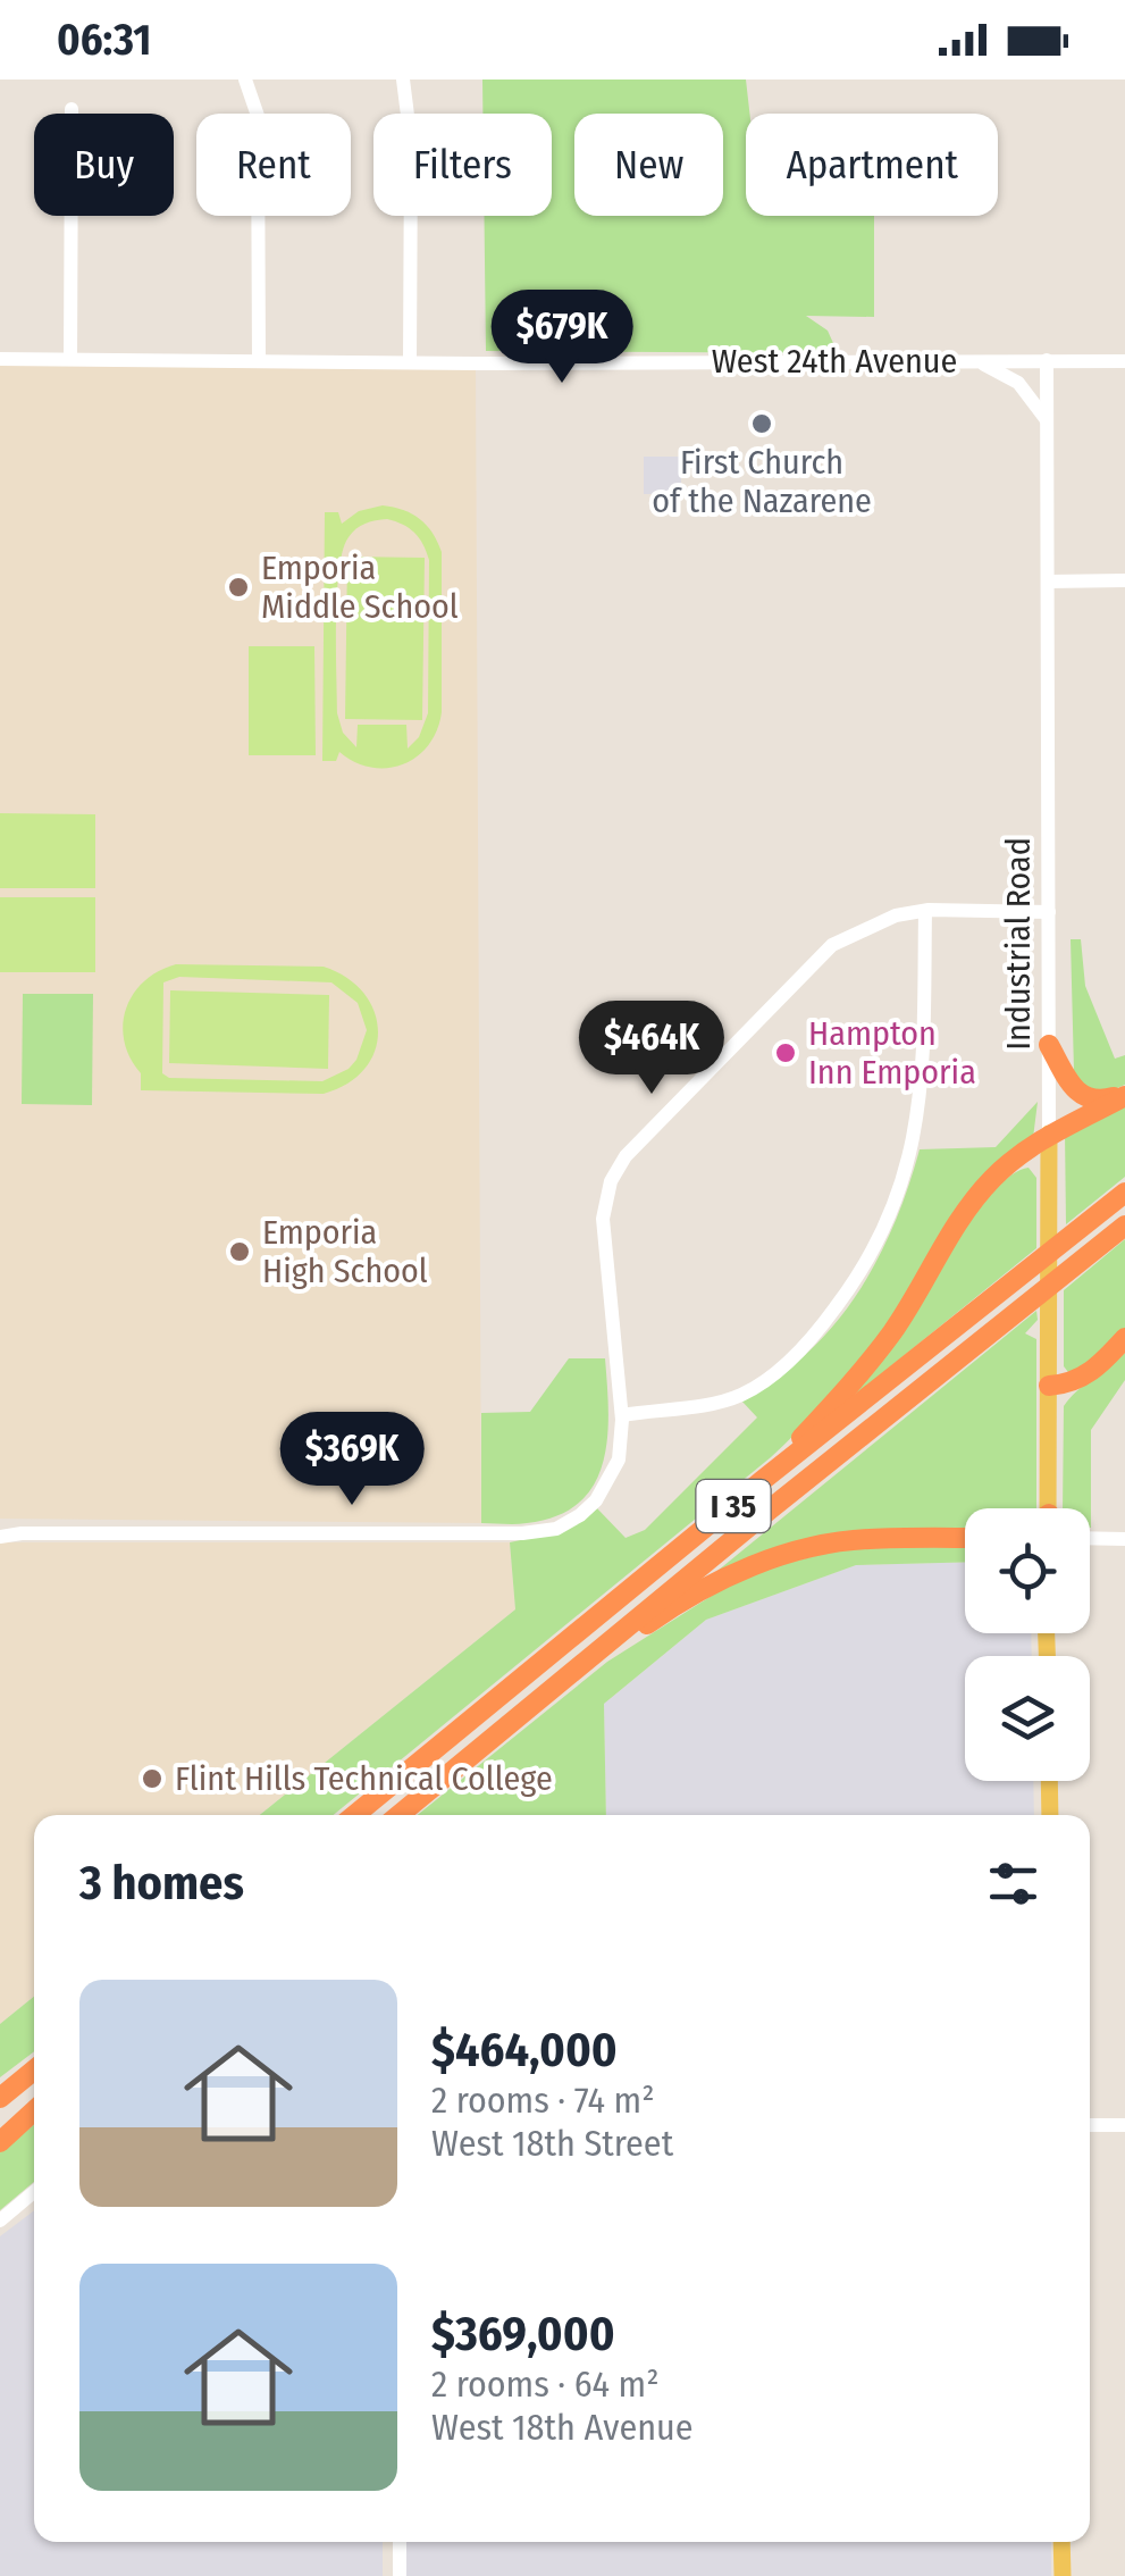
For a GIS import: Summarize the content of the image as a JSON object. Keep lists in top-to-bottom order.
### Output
{
  "streets": {
    "highway": ["I 35"],
    "main road": ["Industrial Road"],
    "street": ["West 24th Avenue"]
  },
  "crossings": [
    ["West 24th Avenue", "Industrial Road"]
  ],
  "places": [
    "First Church of the Nazarene",
    "Emporia Middle School",
    "Hampton Inn Emporia",
    "Emporia High School",
    "Flint Hills Technical College"
  ],
  "page": {
    "status": "06:31",
    "chip": [
      "Buy",
      "Rent",
      "Filters",
      "New",
      "Apartment"
    ],
    "price": ["$679K", "$464K", "$369K"],
    "heading": "3 homes",
    "list": [
      {
        "name": "$464,000",
        "note": "2 rooms · 74 m² · West 18th Street"
      },
      {
        "name": "$369,000",
        "note": "2 rooms · 64 m² · West 18th Avenue"
      }
    ]
  }
}
